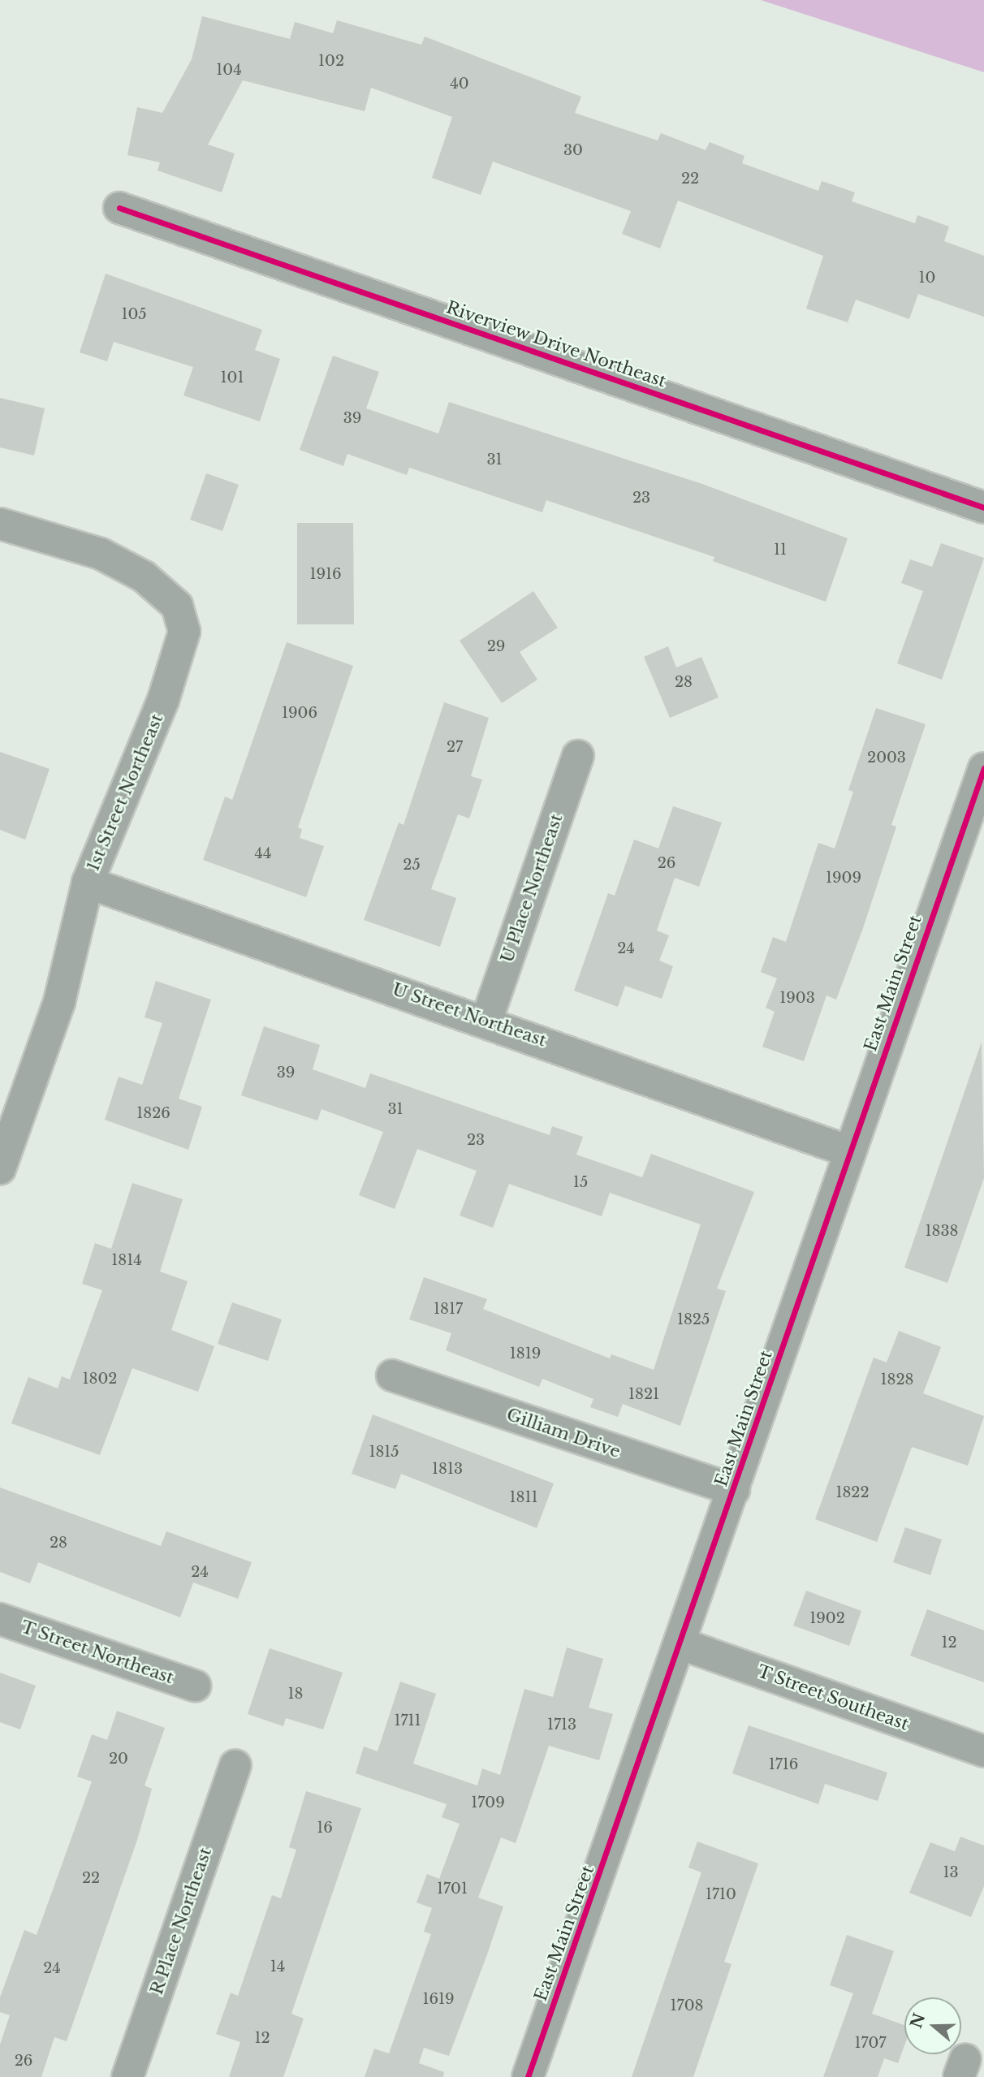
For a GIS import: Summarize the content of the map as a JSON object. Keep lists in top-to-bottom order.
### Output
{
  "streets": {
    "street": [
      "Riverview Drive Northeast",
      "1st Street Northeast",
      "U Place Northeast",
      "East Main Street",
      "U Street Northeast",
      "Gilliam Drive",
      "T Street Northeast",
      "T Street Southeast",
      "R Place Northeast"
    ]
  },
  "crossings": [
    ["1st Street Northeast", "U Street Northeast"],
    ["U Place Northeast", "U Street Northeast"],
    ["East Main Street", "U Street Northeast"],
    ["East Main Street", "Gilliam Drive"],
    ["East Main Street", "T Street Southeast"]
  ],
  "house_numbers": [
    "102",
    "104",
    "40",
    "30",
    "22",
    "10",
    "105",
    "101",
    "39",
    "31",
    "23",
    "11",
    "1916",
    "29",
    "28",
    "1906",
    "27",
    "2003",
    "44",
    "26",
    "25",
    "1909",
    "24",
    "1903",
    "39",
    "31",
    "1826",
    "23",
    "15",
    "1838",
    "1814",
    "1817",
    "1825",
    "1819",
    "1802",
    "1828",
    "1821",
    "1815",
    "1813",
    "1822",
    "1811",
    "28",
    "24",
    "1902",
    "12",
    "18",
    "1711",
    "1713",
    "20",
    "1716",
    "1709",
    "16",
    "13",
    "22",
    "1701",
    "1710",
    "14",
    "24",
    "1619",
    "1708",
    "12",
    "1707",
    "26"
  ],
  "north": "left"
}
